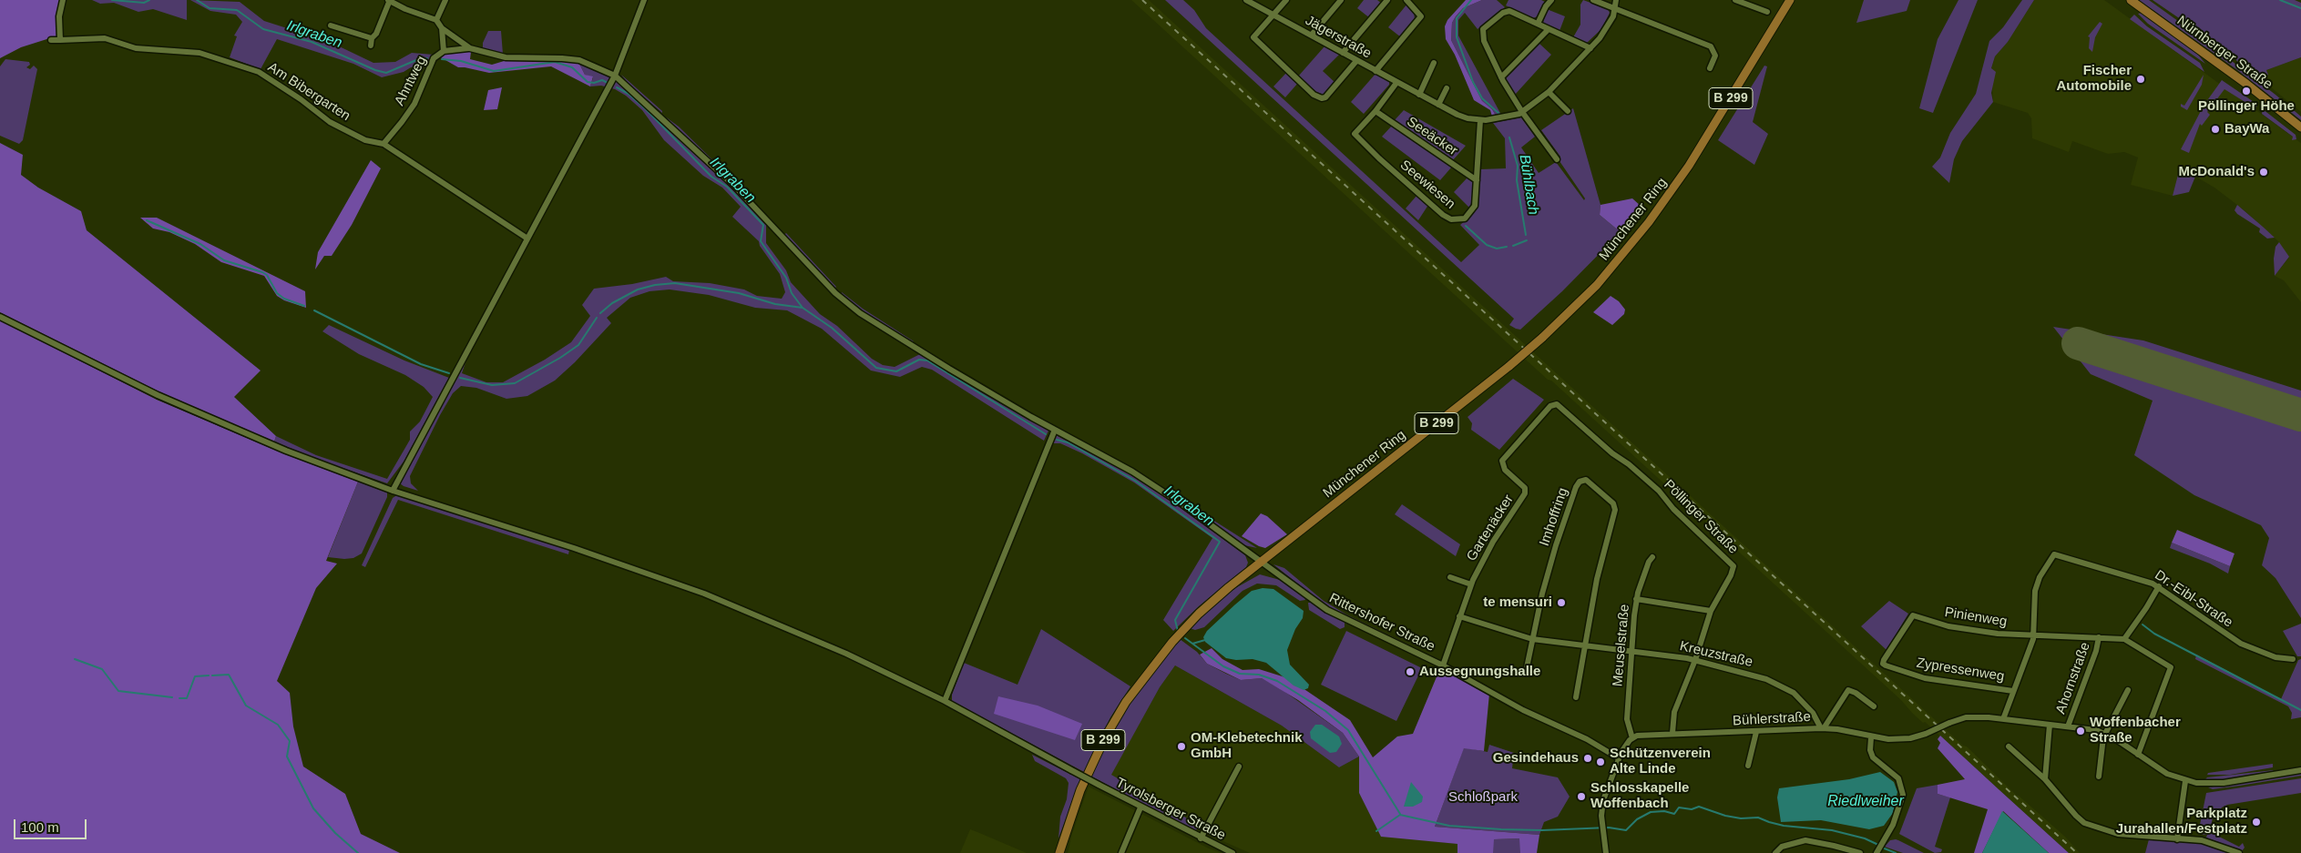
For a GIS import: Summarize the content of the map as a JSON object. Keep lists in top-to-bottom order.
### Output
{
  "streets": {
    "main road": ["Nürnberger Straße", "B 299", "Münchener Ring"],
    "street": [
      "Jägerstraße",
      "Ahntweg",
      "Am Bibergarten",
      "Seeäcker",
      "Seewiesen",
      "Imhoffring",
      "Pöllinger Straße",
      "Gartenäcker",
      "Dr.-Eibl-Straße",
      "Pinienweg",
      "Rittershofer Straße",
      "Meuselstraße",
      "Kreuzstraße",
      "Zypressenweg",
      "Ahornstraße",
      "Bühlerstraße",
      "Tyrolsberger Straße"
    ]
  },
  "crossings": [
    ["Jägerstraße", "Seewiesen"],
    ["Ahntweg", "Am Bibergarten"],
    ["Ahntweg", "Rittershofer Straße"],
    ["Seeäcker", "Seewiesen"],
    ["Münchener Ring", "Rittershofer Straße"],
    ["Imhoffring", "Kreuzstraße"],
    ["Pöllinger Straße", "Gartenäcker"],
    ["Pöllinger Straße", "Kreuzstraße"],
    ["Pöllinger Straße", "Bühlerstraße"],
    ["Gartenäcker", "Rittershofer Straße"],
    ["Gartenäcker", "Kreuzstraße"],
    ["Dr.-Eibl-Straße", "Pinienweg"],
    ["Pinienweg", "Zypressenweg"],
    ["Pinienweg", "Ahornstraße"],
    ["Meuselstraße", "Kreuzstraße"],
    ["Meuselstraße", "Bühlerstraße"],
    ["Kreuzstraße", "Bühlerstraße"]
  ],
  "water": ["Irlgraben", "Bühlbach", "Riedlweiher"],
  "parks": ["Schloßpark"],
  "places": [
    "Fischer Automobile",
    "Pöllinger Höhe",
    "BayWa",
    "McDonald's",
    "te mensuri",
    "Aussegnungshalle",
    "Woffenbacher Straße",
    "OM-Klebetechnik GmbH",
    "Gesindehaus",
    "Schützenverein Alte Linde",
    "Schlosskapelle Woffenbach",
    "Parkplatz Jurahallen/Festplatz"
  ],
  "scale_bar": "100 m"
}
